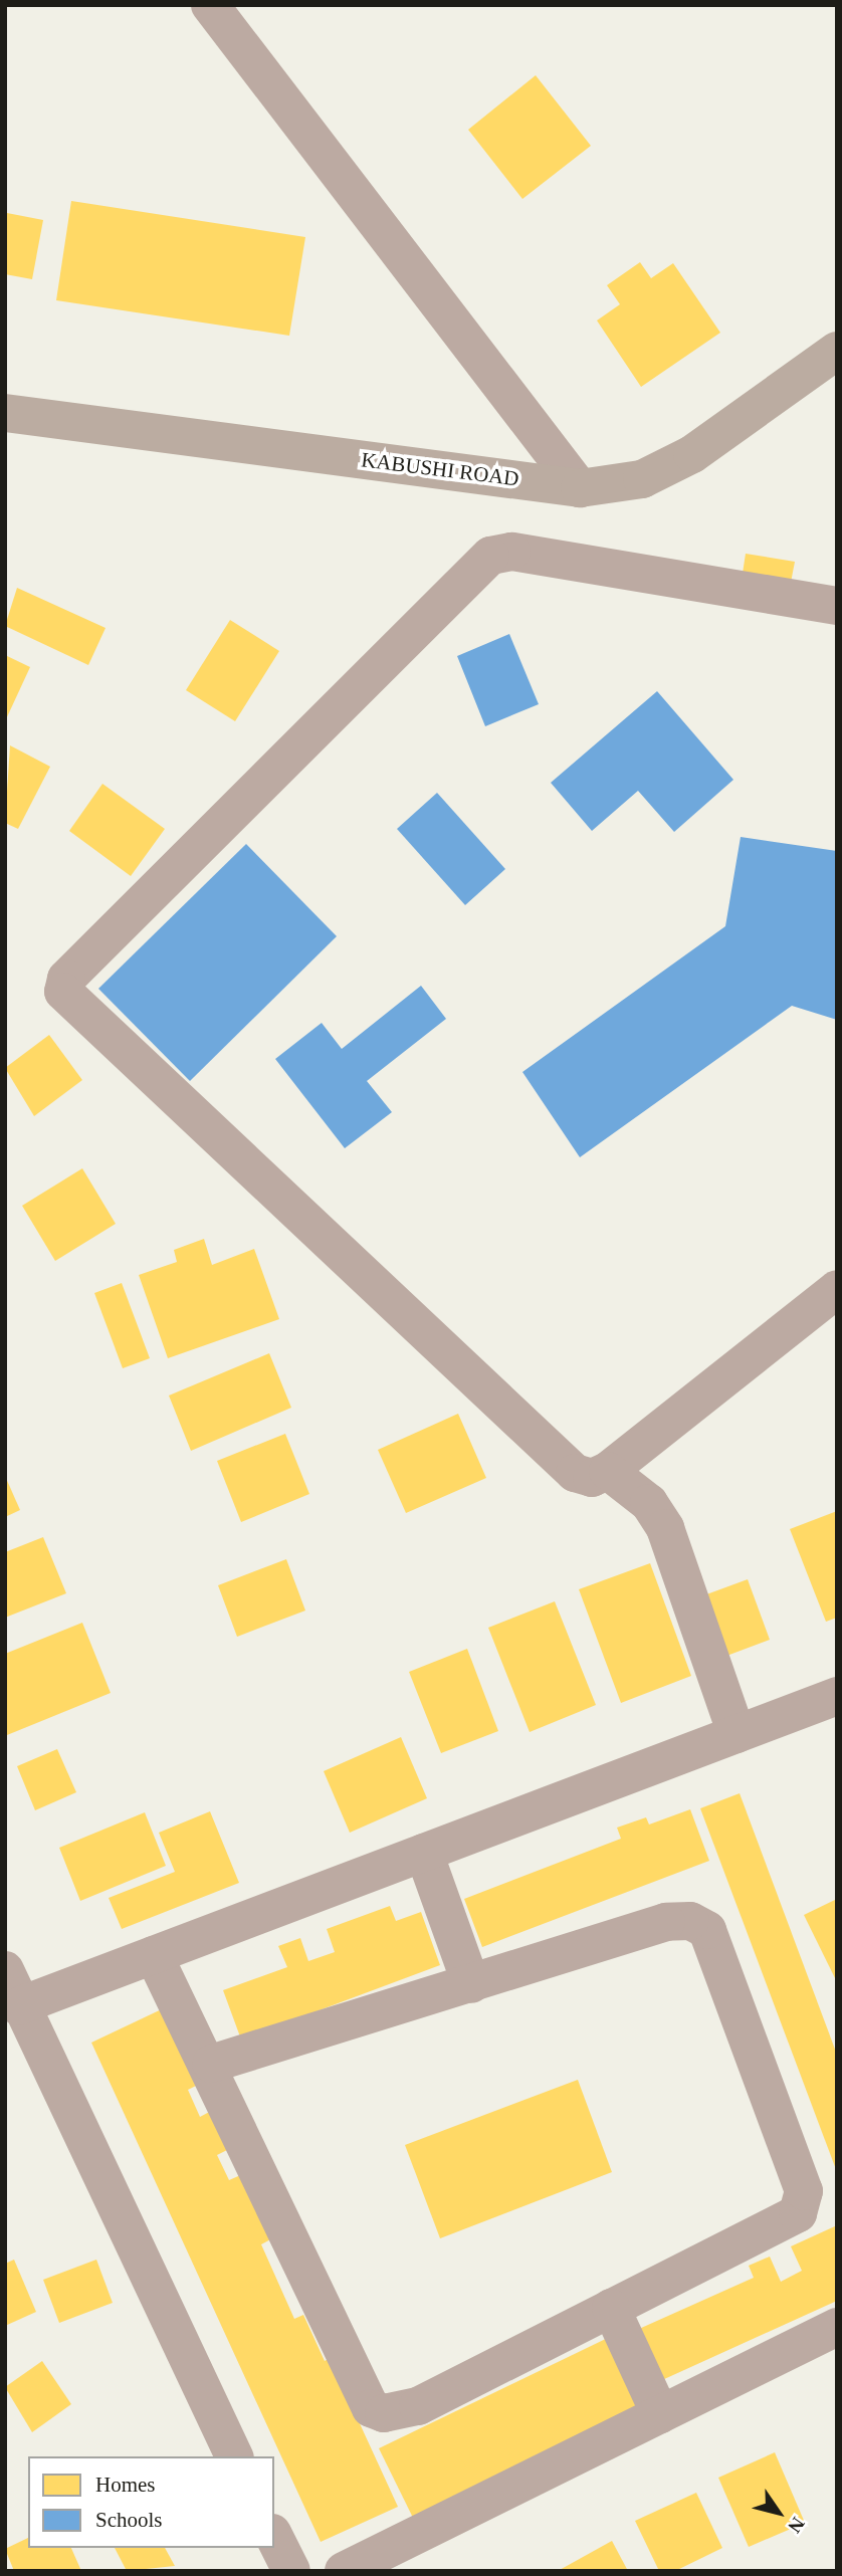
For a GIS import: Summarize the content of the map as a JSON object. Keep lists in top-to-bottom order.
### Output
{
  "streets": {
    "main road": ["KABUSHI ROAD"]
  },
  "legend": ["Homes", "Schools"],
  "north": "bottom right"
}
